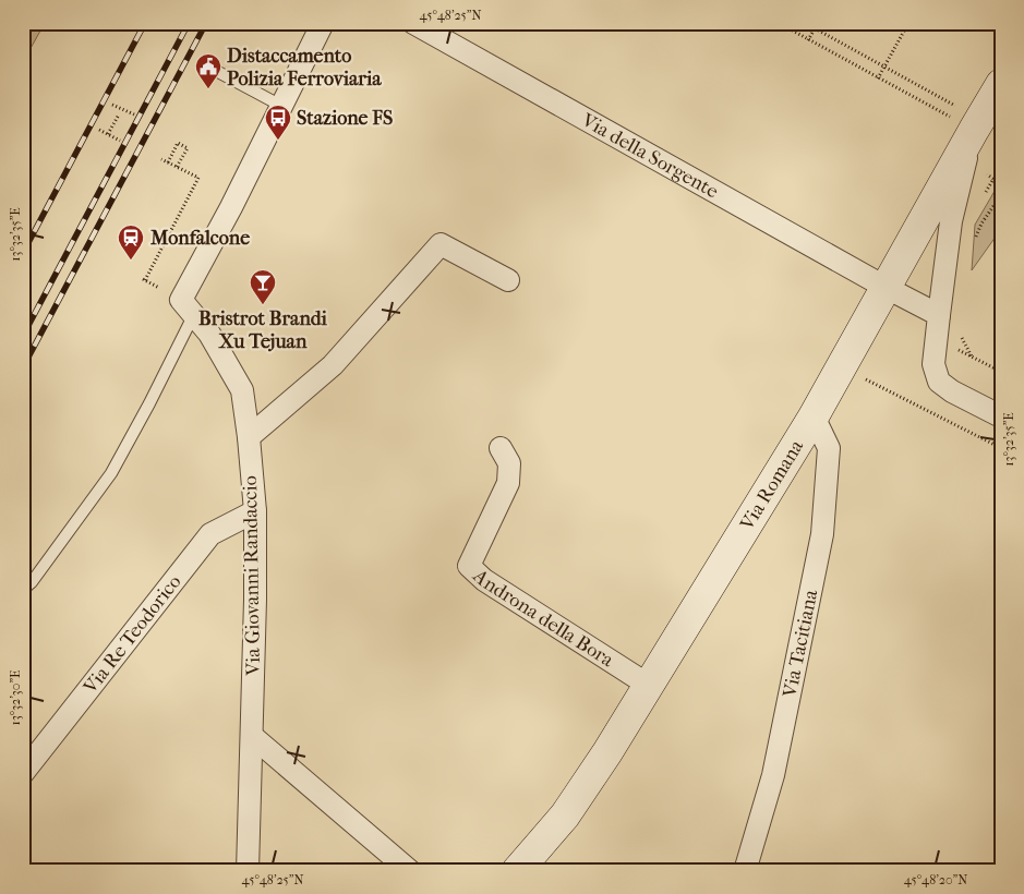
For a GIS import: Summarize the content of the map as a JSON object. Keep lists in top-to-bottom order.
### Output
{
  "streets": {
    "street": [
      "Via della Sorgente",
      "Via Romana",
      "Via Giovanni Randaccio",
      "Androna della Bora",
      "Via Re Teodorico",
      "Via Tacitiana"
    ]
  },
  "crossings": [
    ["Via della Sorgente", "Via Romana"],
    ["Via Romana", "Androna della Bora"],
    ["Via Romana", "Via Tacitiana"],
    ["Via Giovanni Randaccio", "Via Re Teodorico"]
  ],
  "places": {
    "public building": ["Distaccamento Polizia Ferroviaria"],
    "bus stop": ["Stazione FS"],
    "station": ["Monfalcone"],
    "bar": ["Bristrot Brandi Xu Tejuan"]
  },
  "coordinates": [
    "45°48'25\"N",
    "13°32'35\"E",
    "13°32'30\"E",
    "45°48'20\"N"
  ]
}
